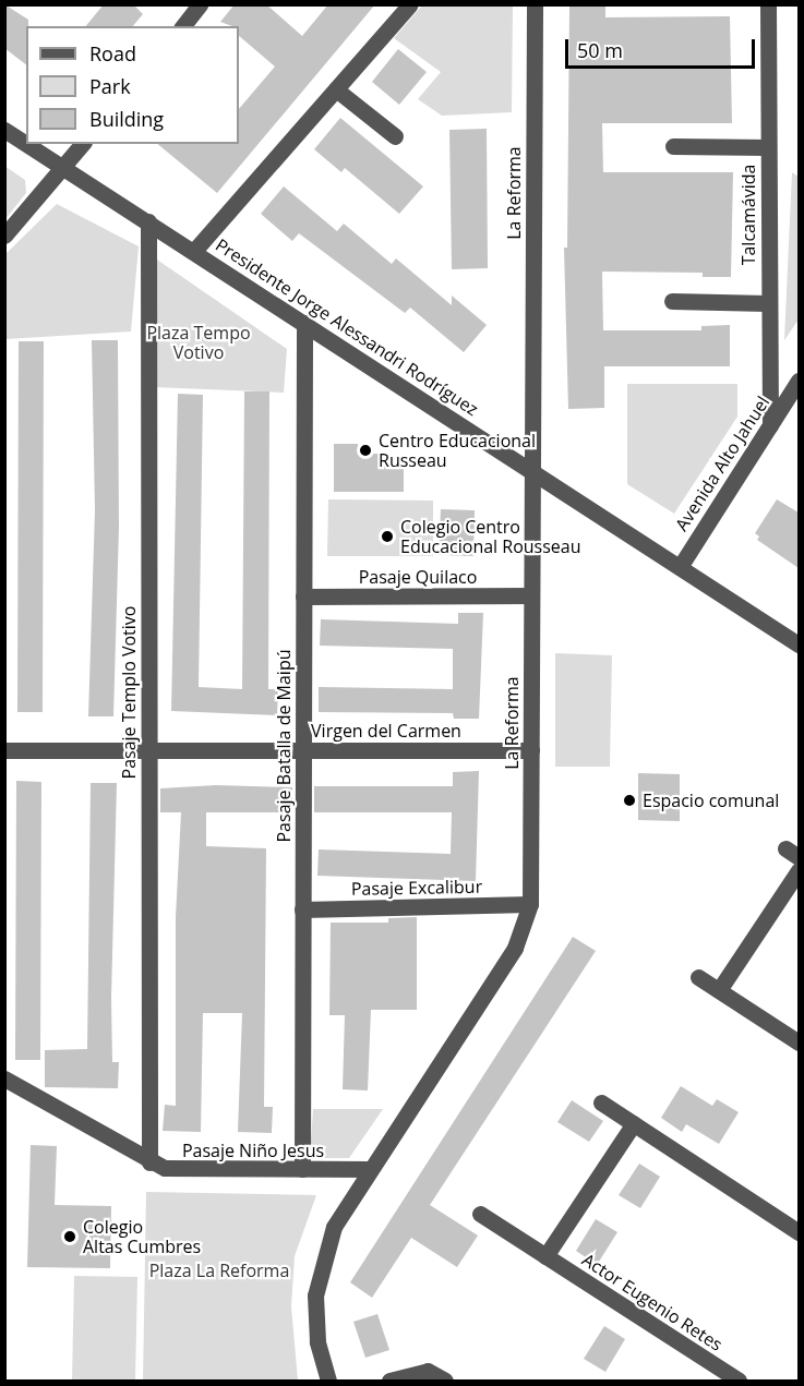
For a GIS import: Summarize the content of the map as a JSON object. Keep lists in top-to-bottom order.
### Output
{
  "streets": {
    "street": [
      "La Reforma",
      "Talcamávida",
      "Presidente Jorge Alessandri Rodríguez",
      "Avenida Alto Jahuel",
      "Pasaje Quilaco",
      "Pasaje Templo Votivo",
      "Virgen del Carmen",
      "Pasaje Batalla de Maipú",
      "Pasaje Excalibur",
      "Pasaje Niño Jesus",
      "Actor Eugenio Retes"
    ]
  },
  "crossings": [
    ["La Reforma", "Presidente Jorge Alessandri Rodríguez"],
    ["La Reforma", "Pasaje Quilaco"],
    ["La Reforma", "Virgen del Carmen"],
    ["La Reforma", "Pasaje Excalibur"],
    ["La Reforma", "Pasaje Niño Jesus"],
    ["Talcamávida", "Avenida Alto Jahuel"],
    ["Presidente Jorge Alessandri Rodríguez", "Avenida Alto Jahuel"],
    ["Presidente Jorge Alessandri Rodríguez", "Pasaje Templo Votivo"],
    ["Presidente Jorge Alessandri Rodríguez", "Pasaje Batalla de Maipú"],
    ["Pasaje Quilaco", "Pasaje Batalla de Maipú"],
    ["Pasaje Templo Votivo", "Virgen del Carmen"],
    ["Pasaje Templo Votivo", "Pasaje Niño Jesus"],
    ["Virgen del Carmen", "Pasaje Batalla de Maipú"],
    ["Pasaje Batalla de Maipú", "Pasaje Excalibur"],
    ["Pasaje Batalla de Maipú", "Pasaje Niño Jesus"]
  ],
  "parks": ["Plaza Tempo Votivo", "Plaza La Reforma"],
  "places": [
    "Centro Educacional Russeau",
    "Colegio Centro Educacional Rousseau",
    "Espacio comunal",
    "Colegio Altas Cumbres"
  ],
  "legend": ["Road", "Park", "Building"],
  "scale_bar": "50 m"
}
